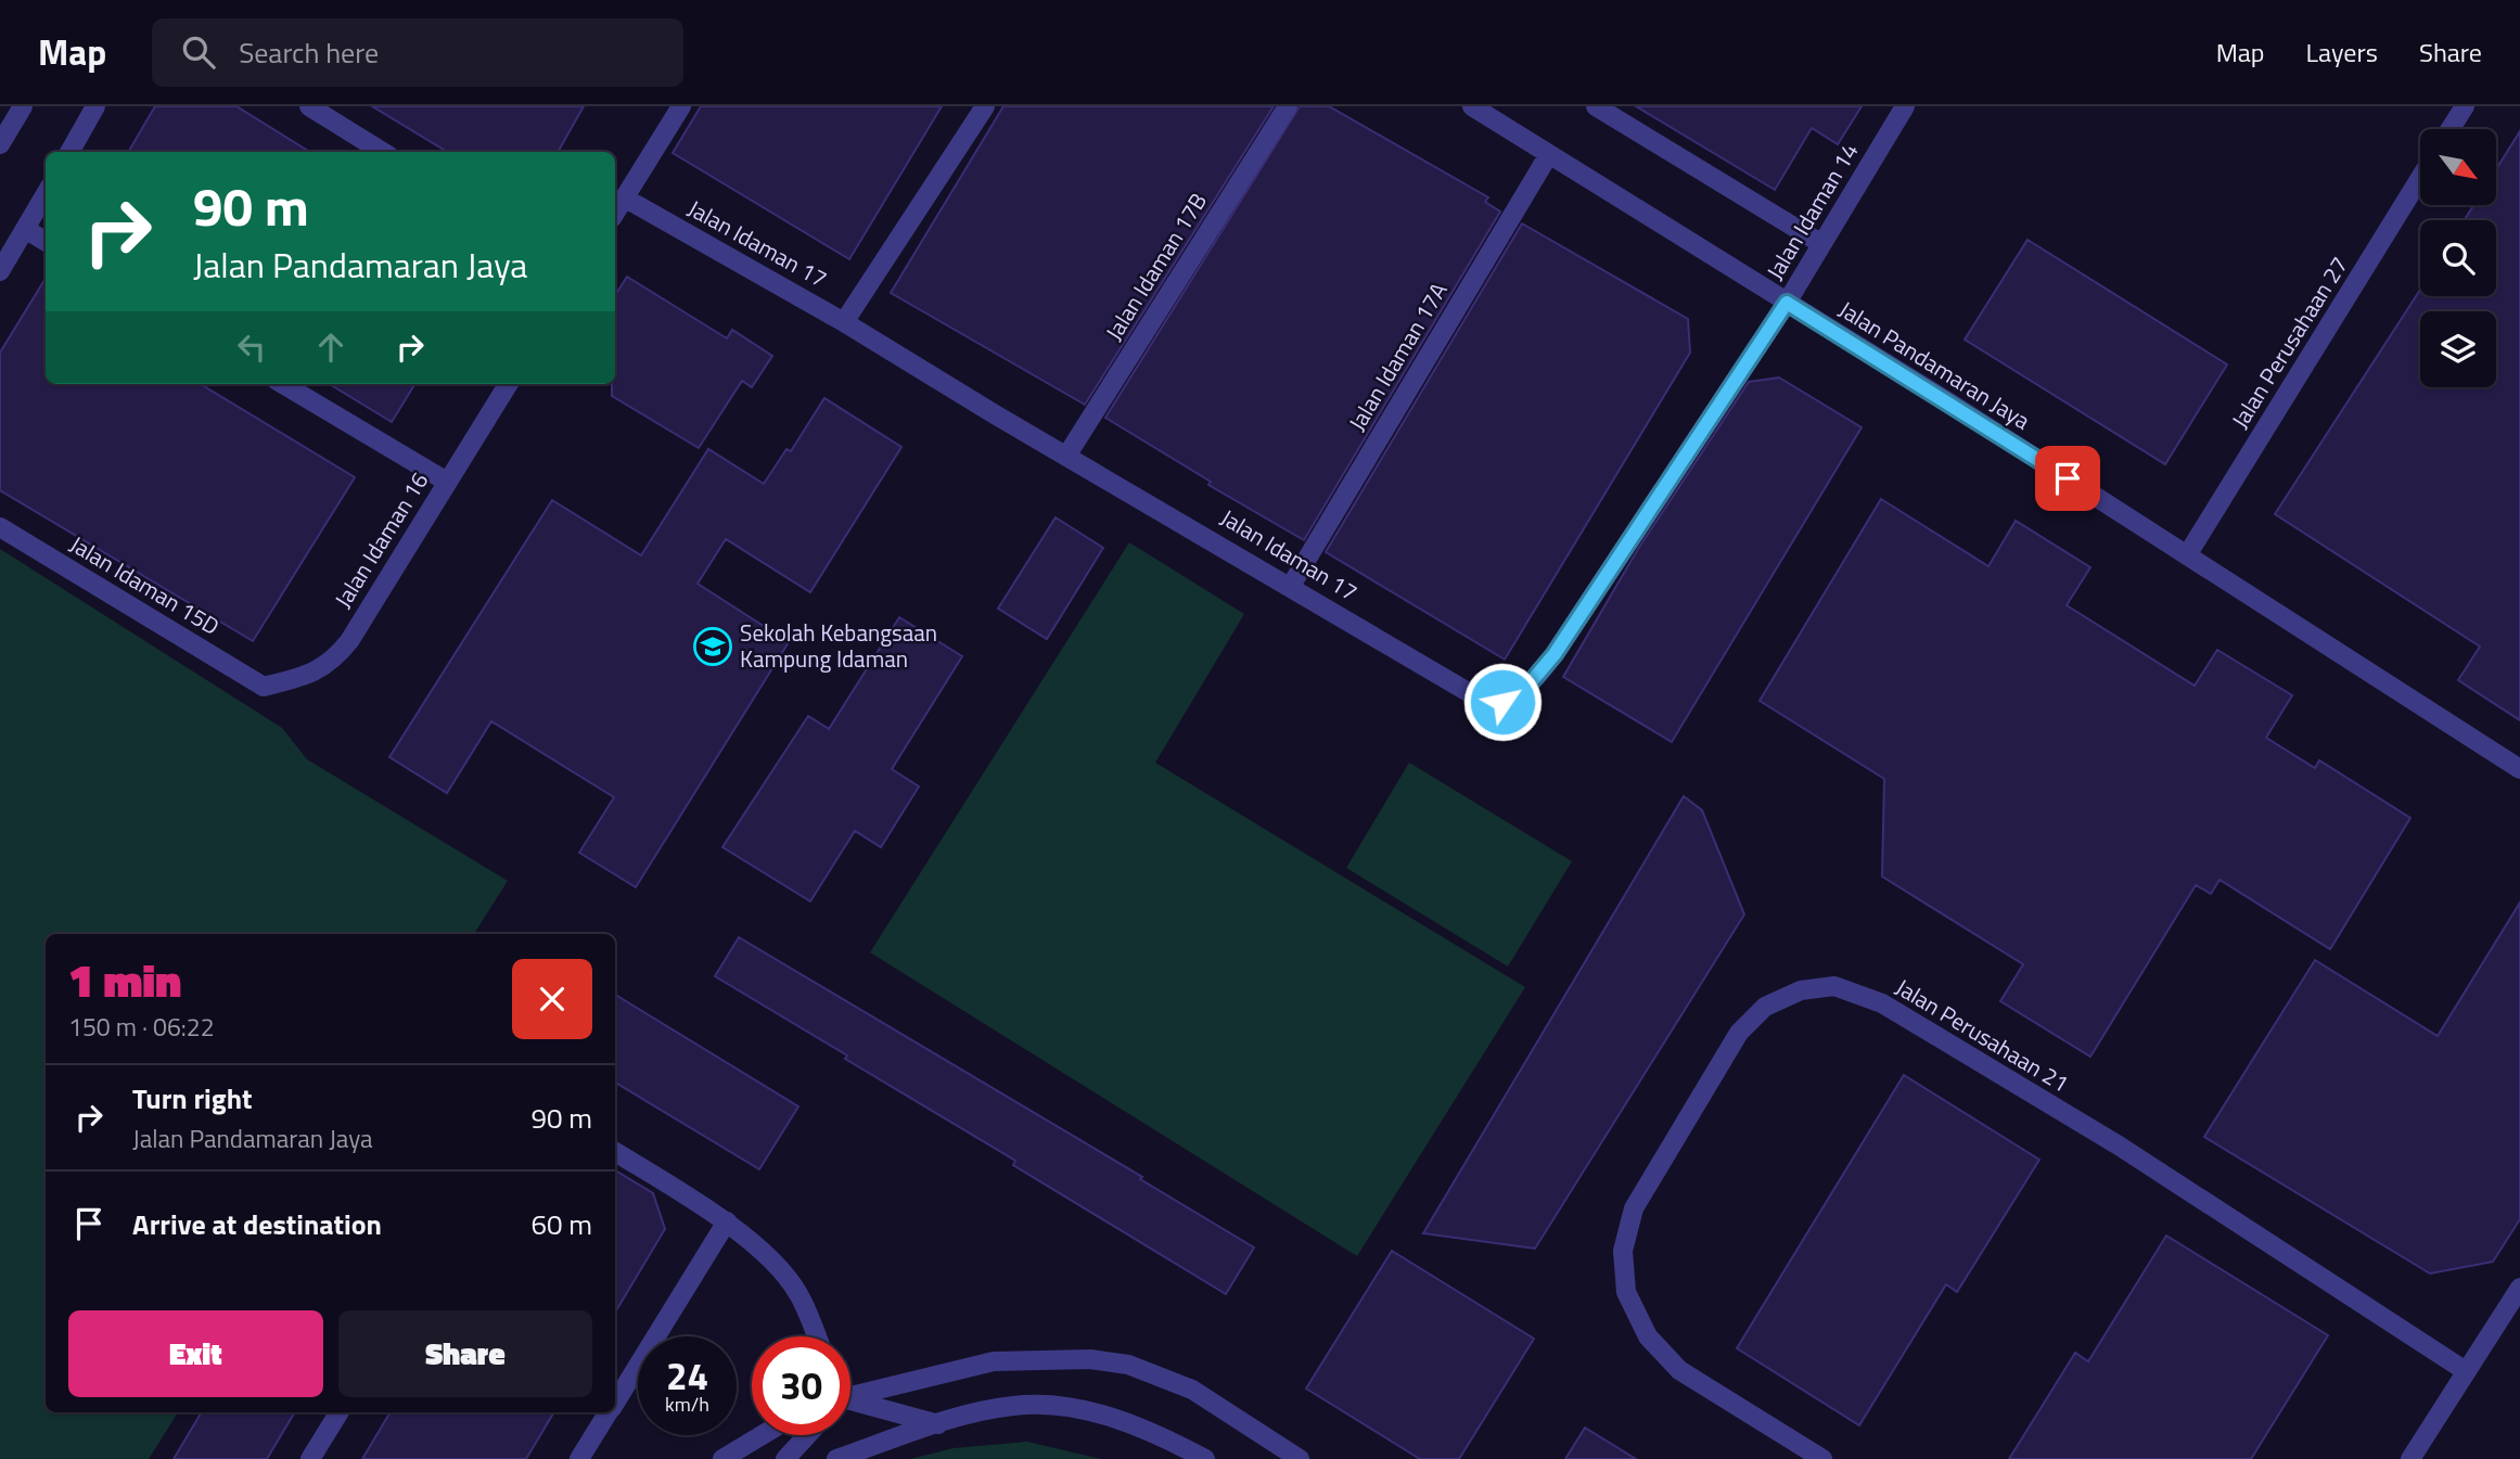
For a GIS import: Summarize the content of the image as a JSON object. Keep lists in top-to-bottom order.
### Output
{
  "streets": {
    "street": [
      "Jalan Idaman 14",
      "Jalan Idaman 17",
      "Jalan Idaman 17B",
      "Jalan Perusahaan 27",
      "Jalan Idaman 17A",
      "Jalan Pandamaran Jaya",
      "Jalan Idaman 16",
      "Jalan Idaman 15D",
      "Jalan Perusahaan 21"
    ]
  },
  "crossings": [
    ["Jalan Idaman 14", "Jalan Idaman 17"],
    ["Jalan Idaman 14", "Jalan Pandamaran Jaya"],
    ["Jalan Idaman 17", "Jalan Idaman 17B"],
    ["Jalan Idaman 17", "Jalan Idaman 17A"],
    ["Jalan Idaman 17", "Jalan Pandamaran Jaya"],
    ["Jalan Perusahaan 27", "Jalan Pandamaran Jaya"],
    ["Jalan Idaman 17A", "Jalan Pandamaran Jaya"],
    ["Jalan Idaman 16", "Jalan Idaman 15D"]
  ],
  "places": {
    "school or university": ["Sekolah Kebangsaan Kampung Idaman"]
  },
  "north": "bottom right",
  "page": {
    "header": "Map",
    "search": "Search here",
    "nav": ["Map", "Layers", "Share"],
    "turn": ["90 m", "Jalan Pandamaran Jaya"],
    "heading": ["1 min", "150 m · 06:22"],
    "list": [
      {
        "name": "Turn right",
        "note": "Jalan Pandamaran Jaya",
        "value": "90 m"
      },
      {
        "name": "Arrive at destination",
        "value": "60 m"
      }
    ],
    "buttons": ["Exit", "Share"],
    "speed": "24 km/h",
    "limit": "30"
  }
}
